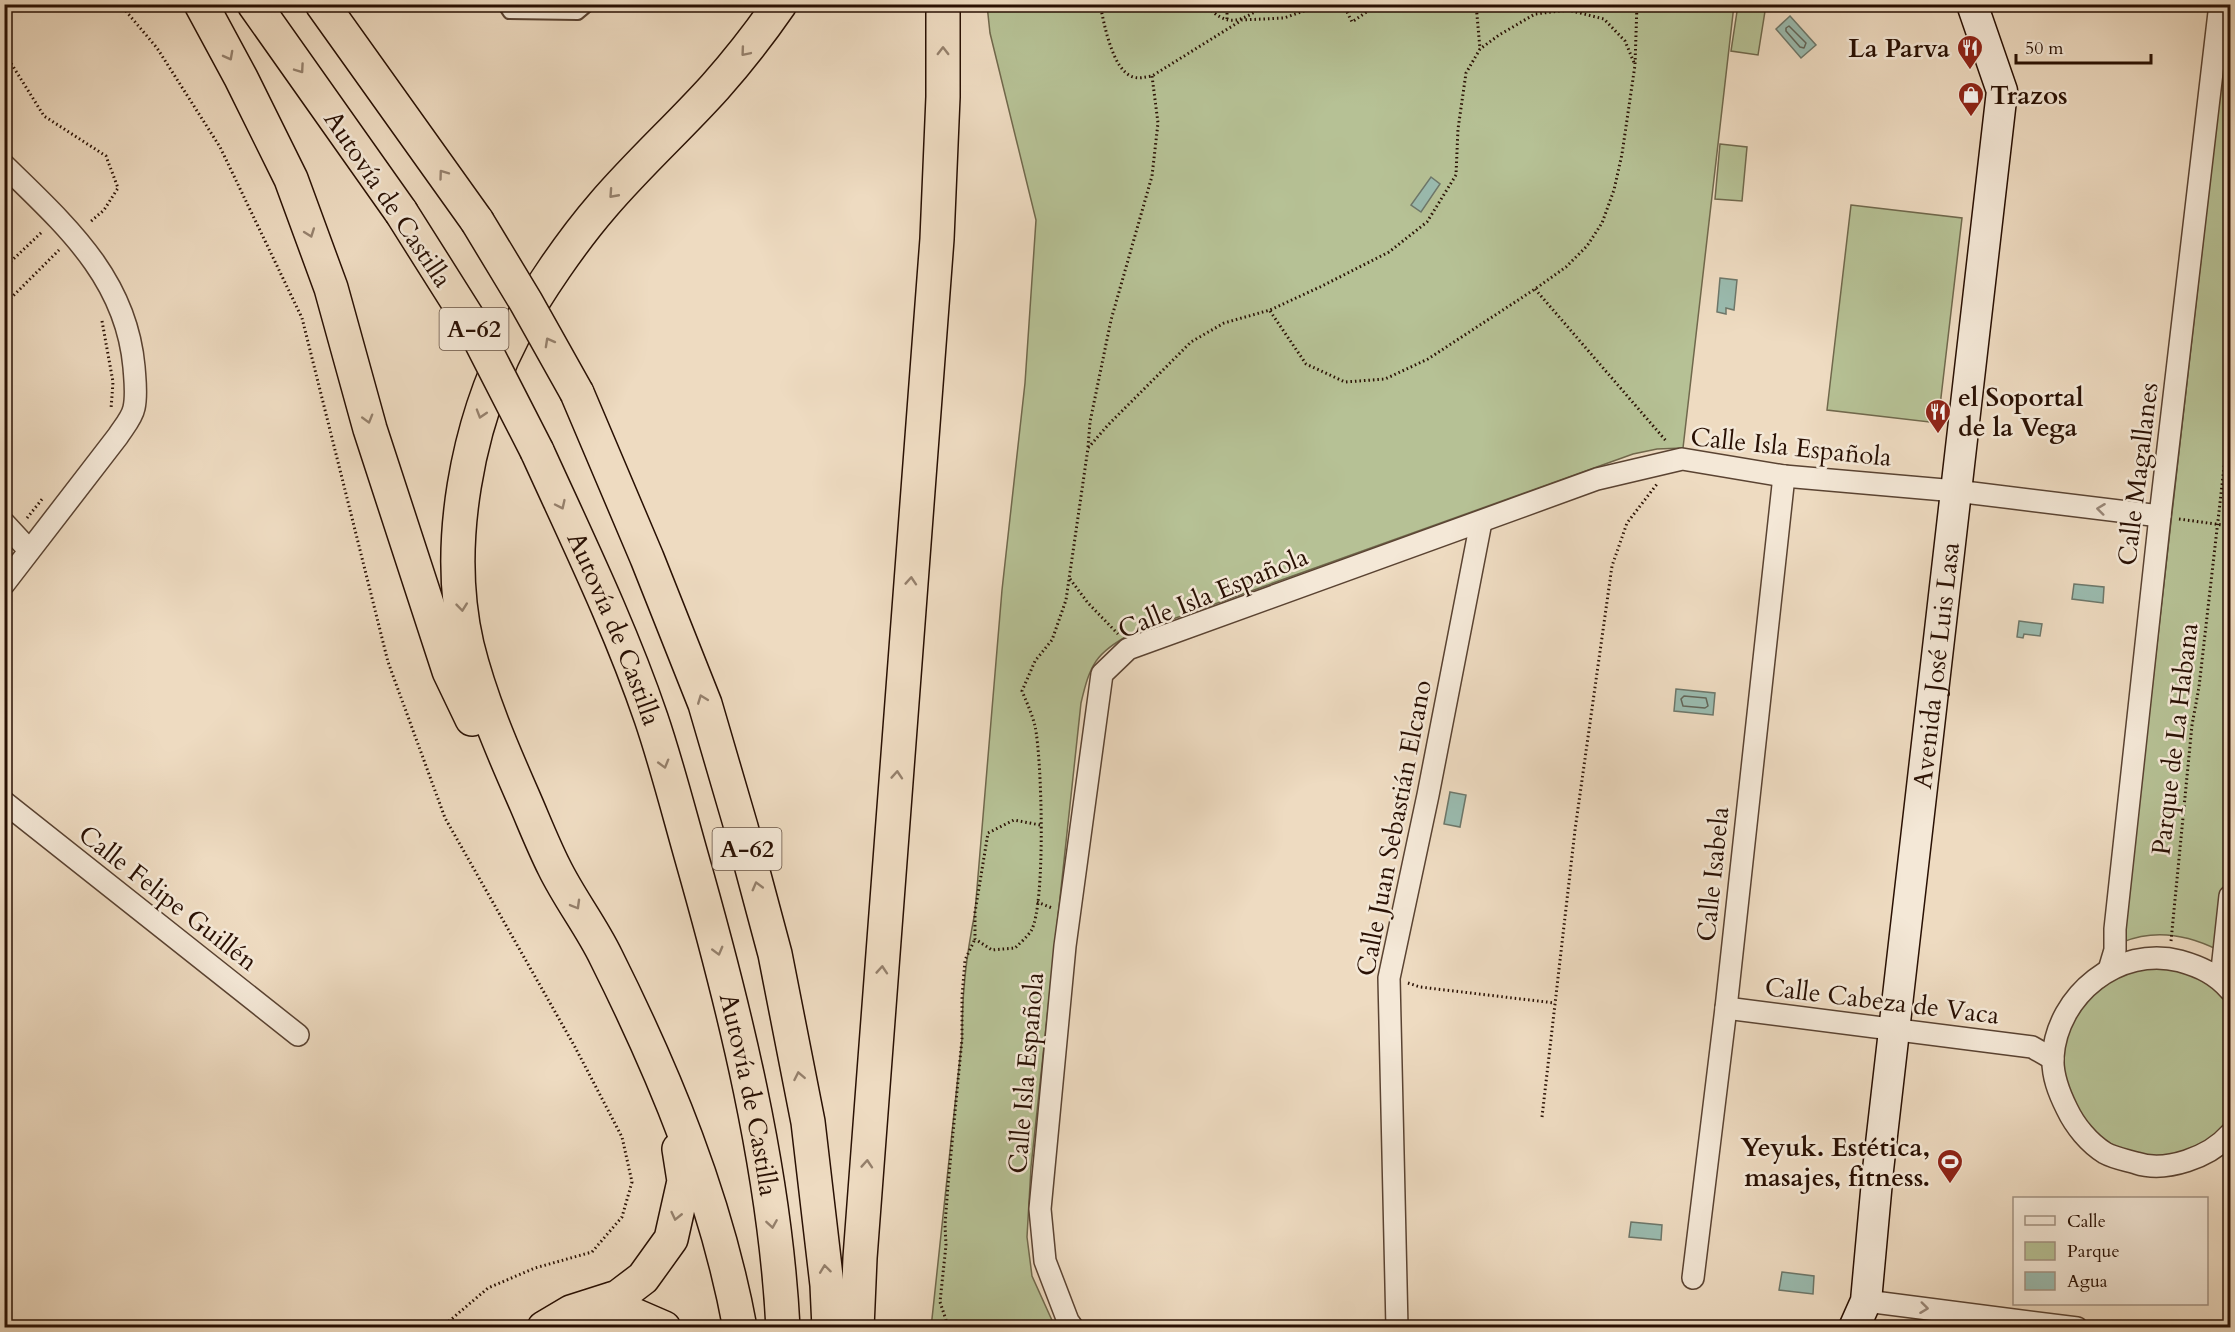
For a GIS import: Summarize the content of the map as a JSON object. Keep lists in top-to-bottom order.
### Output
{
  "streets": {
    "highway": ["Autovía de Castilla", "A-62"],
    "street": [
      "Calle Isla Española",
      "Calle Magallanes",
      "Avenida José Luis Lasa",
      "Calle Juan Sebastián Elcano",
      "Calle Isabela",
      "Calle Felipe Guillén",
      "Calle Cabeza de Vaca"
    ],
    "path": ["Parque de La Habana"]
  },
  "crossings": [
    ["Calle Isla Española", "Calle Magallanes"],
    ["Calle Isla Española", "Avenida José Luis Lasa"],
    ["Calle Isla Española", "Calle Juan Sebastián Elcano"],
    ["Calle Isla Española", "Calle Isabela"],
    ["Avenida José Luis Lasa", "Calle Cabeza de Vaca"],
    ["Calle Isabela", "Calle Cabeza de Vaca"]
  ],
  "places": {
    "restaurant": ["La Parva", "el Soportal de la Vega"],
    "shop": ["Trazos"],
    "sports": ["Yeyuk. Estética, masajes, fitness."]
  },
  "legend": ["Calle", "Parque", "Agua"],
  "scale_bar": "50 m"
}
